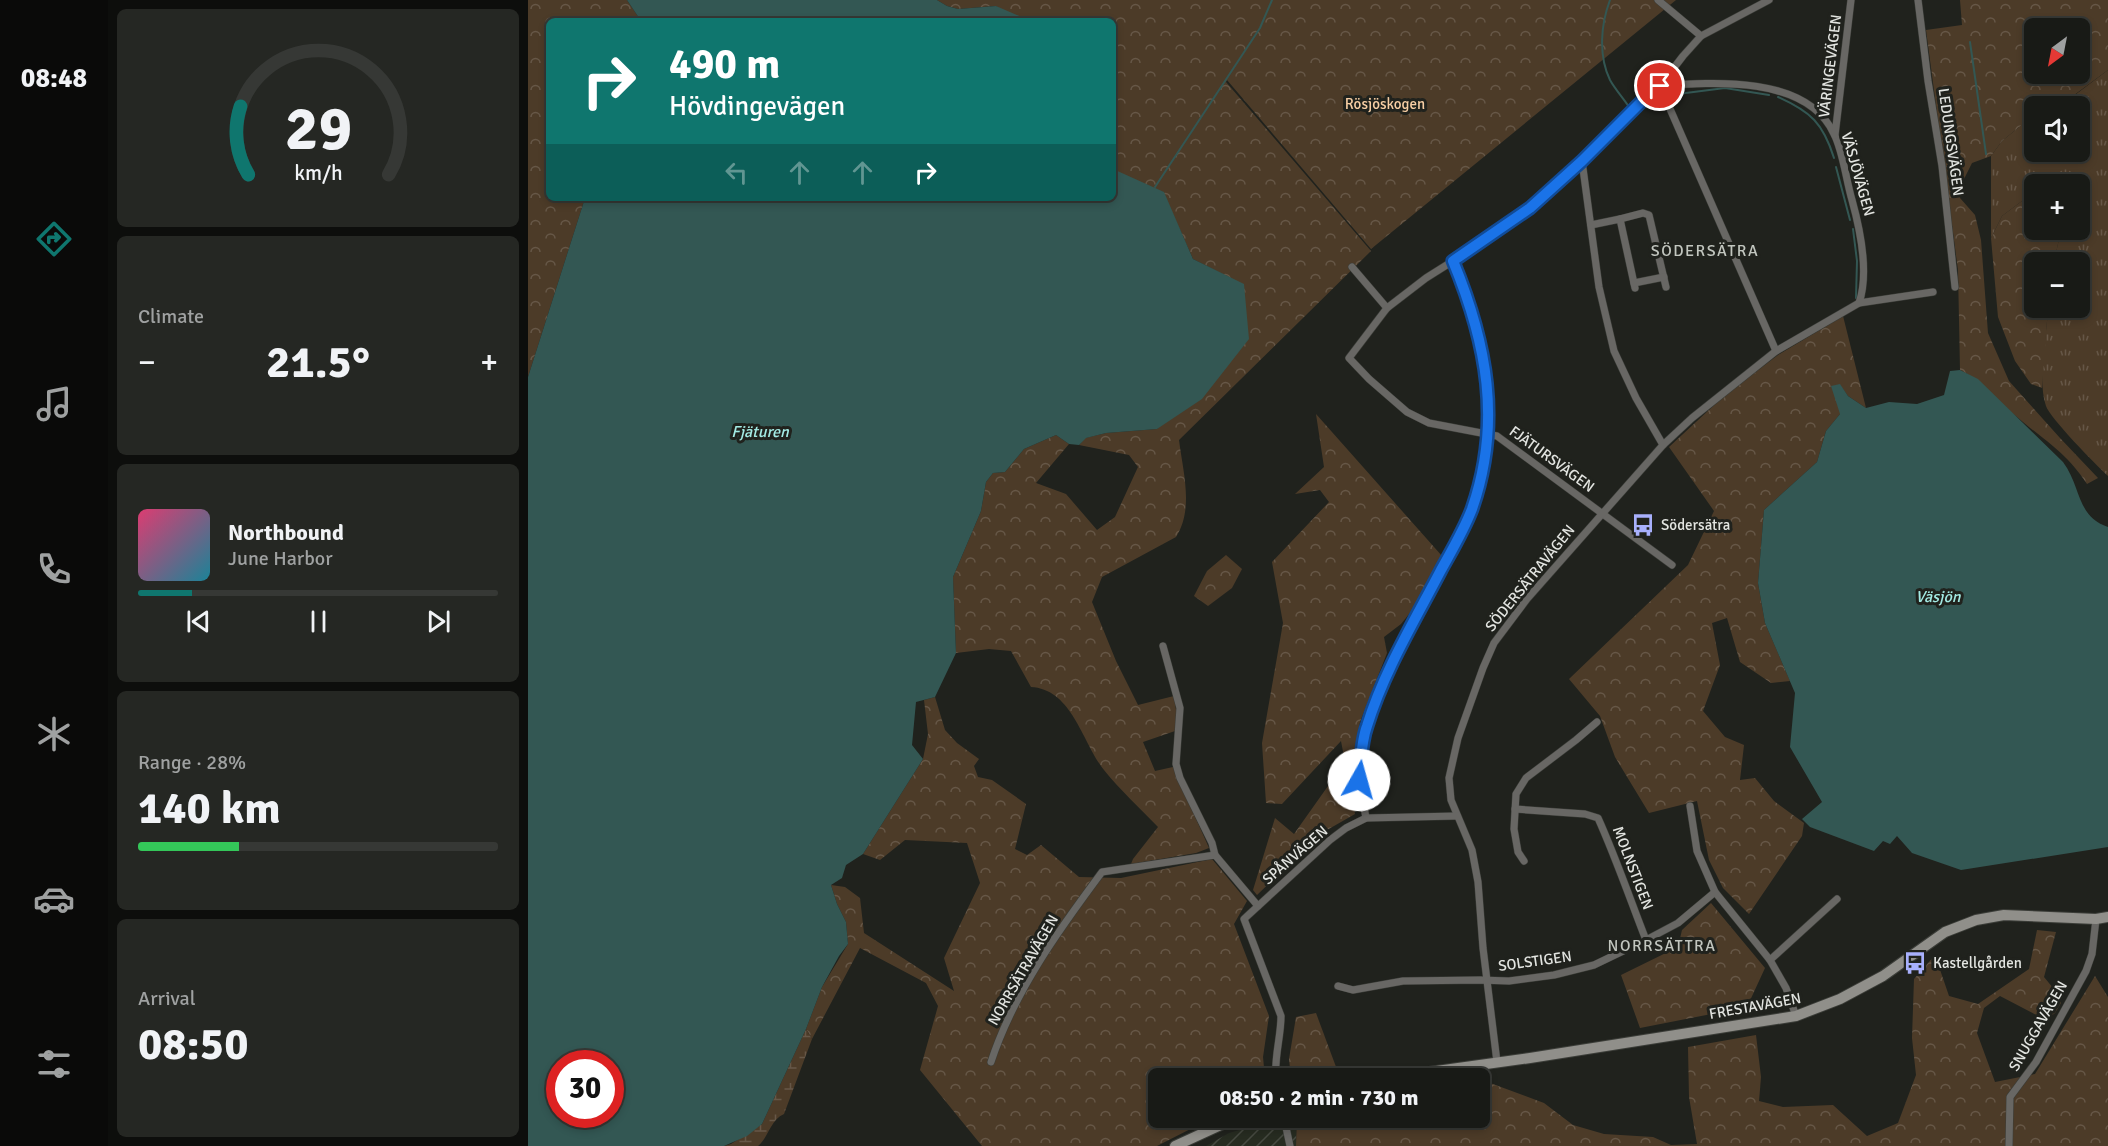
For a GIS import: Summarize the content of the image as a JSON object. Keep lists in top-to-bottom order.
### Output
{
  "streets": {
    "street": [
      "VÄRINGEVÄGEN",
      "LEDUNGSVÄGEN",
      "VÄSJÖVÄGEN",
      "FJÄTURSVÄGEN",
      "SÖDERSÄTRAVÄGEN",
      "SPÅNVÄGEN",
      "MOLNSTIGEN",
      "SOLSTIGEN",
      "NORRSÄTRAVÄGEN",
      "FRESTAVÄGEN",
      "SNUGGAVÄGEN"
    ]
  },
  "crossings": [
    ["VÄRINGEVÄGEN", "VÄSJÖVÄGEN"],
    ["VÄSJÖVÄGEN", "SÖDERSÄTRAVÄGEN"],
    ["FJÄTURSVÄGEN", "SÖDERSÄTRAVÄGEN"],
    ["SÖDERSÄTRAVÄGEN", "SPÅNVÄGEN"],
    ["SÖDERSÄTRAVÄGEN", "SOLSTIGEN"],
    ["SÖDERSÄTRAVÄGEN", "FRESTAVÄGEN"],
    ["MOLNSTIGEN", "SOLSTIGEN"],
    ["FRESTAVÄGEN", "SNUGGAVÄGEN"]
  ],
  "districts": ["SÖDERSÄTRA", "NORRSÄTTRA"],
  "water": ["Fjäturen", "Väsjön"],
  "parks": ["Rösjöskogen"],
  "places": {
    "bus stop": ["Södersätra", "Kastellgården"]
  },
  "north": "bottom left",
  "page": {
    "tabs": "08:48",
    "map_buttons": ["+", "−"],
    "turn": ["490 m", "Hövdingevägen"],
    "tile": [
      "Climate",
      ["Range · 28%", "140 km"],
      ["Arrival", "08:50"]
    ],
    "heat": ["−", "21.5°", "+"],
    "song": ["Northbound", "June Harbor"],
    "limit": "30",
    "trip": "08:50 · 2 min · 730 m",
    "gauge": ["29", "km/h"]
  }
}
